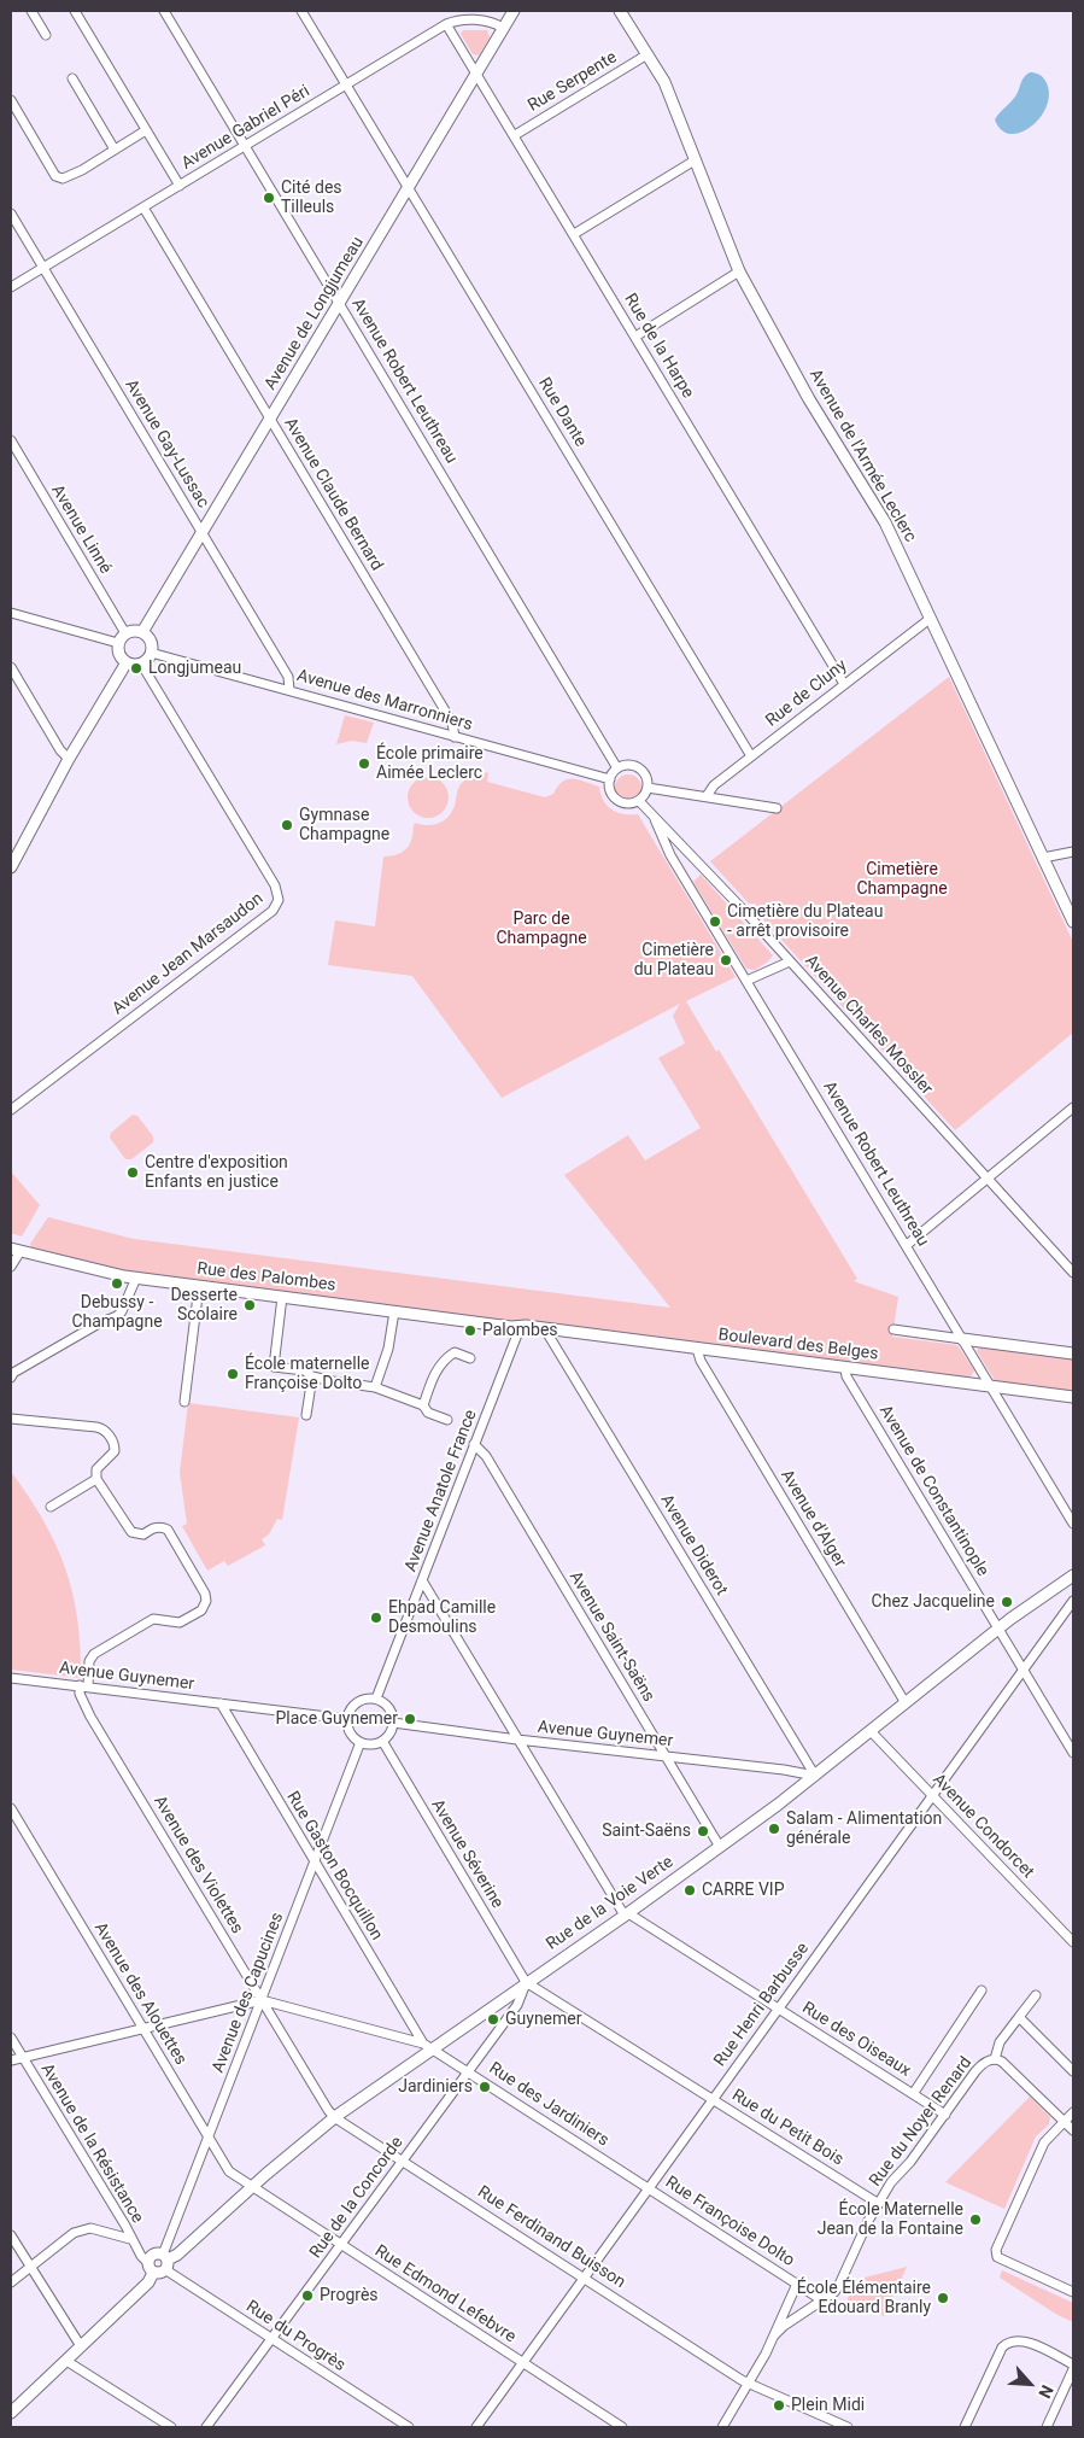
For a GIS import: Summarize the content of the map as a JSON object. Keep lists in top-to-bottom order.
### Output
{
  "streets": {
    "street": [
      "Rue Serpente",
      "Avenue Gabriel Péri",
      "Avenue de Longjumeau",
      "Rue de la Harpe",
      "Avenue Robert Leuthreau",
      "Rue Dante",
      "Avenue Gay-Lussac",
      "Avenue de l'Armée Leclerc",
      "Avenue Claude Bernard",
      "Avenue Linné",
      "Rue de Cluny",
      "Avenue des Marronniers",
      "Avenue Jean Marsaudon",
      "Avenue Charles Mossler",
      "Rue des Palombes",
      "Boulevard des Belges",
      "Avenue Anatole France",
      "Avenue de Constantinople",
      "Avenue d'Alger",
      "Avenue Diderot",
      "Avenue Saint-Saëns",
      "Avenue Guynemer",
      "Avenue Condorcet",
      "Avenue Séverine",
      "Avenue des Violettes",
      "Rue Gaston Bocquillon",
      "Rue de la Voie Verte",
      "Avenue des Capucines",
      "Avenue des Alouettes",
      "Rue Henri Barbusse",
      "Rue des Oiseaux",
      "Rue des Jardiniers",
      "Rue du Noyer Renard",
      "Rue du Petit Bois",
      "Avenue de la Résistance",
      "Rue de la Concorde",
      "Rue Françoise Dolto",
      "Rue Ferdinand Buisson",
      "Rue Edmond Lefebvre",
      "Rue du Progrès"
    ]
  },
  "crossings": [
    ["Rue Serpente", "Rue de la Harpe"],
    ["Rue Serpente", "Avenue de l'Armée Leclerc"],
    ["Avenue Gabriel Péri", "Avenue de Longjumeau"],
    ["Avenue Gabriel Péri", "Rue de la Harpe"],
    ["Avenue Gabriel Péri", "Avenue Robert Leuthreau"],
    ["Avenue Gabriel Péri", "Rue Dante"],
    ["Avenue Gabriel Péri", "Avenue Gay-Lussac"],
    ["Avenue Gabriel Péri", "Avenue Claude Bernard"],
    ["Avenue de Longjumeau", "Rue de la Harpe"],
    ["Avenue de Longjumeau", "Avenue Robert Leuthreau"],
    ["Avenue de Longjumeau", "Rue Dante"],
    ["Avenue de Longjumeau", "Avenue Gay-Lussac"],
    ["Avenue de Longjumeau", "Avenue Claude Bernard"],
    ["Avenue de Longjumeau", "Avenue Linné"],
    ["Avenue de Longjumeau", "Avenue des Marronniers"],
    ["Avenue de Longjumeau", "Avenue Jean Marsaudon"],
    ["Rue de la Harpe", "Rue de Cluny"],
    ["Avenue Robert Leuthreau", "Avenue des Marronniers"],
    ["Avenue Robert Leuthreau", "Avenue Charles Mossler"],
    ["Avenue Robert Leuthreau", "Boulevard des Belges"],
    ["Rue Dante", "Rue de Cluny"],
    ["Avenue Gay-Lussac", "Avenue des Marronniers"],
    ["Avenue de l'Armée Leclerc", "Rue de Cluny"],
    ["Avenue Claude Bernard", "Avenue des Marronniers"],
    ["Avenue Linné", "Avenue des Marronniers"],
    ["Avenue Linné", "Avenue Jean Marsaudon"],
    ["Avenue des Marronniers", "Avenue Jean Marsaudon"],
    ["Avenue des Marronniers", "Avenue Charles Mossler"],
    ["Rue des Palombes", "Boulevard des Belges"],
    ["Rue des Palombes", "Avenue Anatole France"],
    ["Boulevard des Belges", "Avenue Anatole France"],
    ["Boulevard des Belges", "Avenue de Constantinople"],
    ["Boulevard des Belges", "Avenue d'Alger"],
    ["Boulevard des Belges", "Avenue Diderot"],
    ["Avenue Anatole France", "Avenue Saint-Saëns"],
    ["Avenue Anatole France", "Avenue Guynemer"],
    ["Avenue Anatole France", "Avenue Séverine"],
    ["Avenue Anatole France", "Avenue des Capucines"],
    ["Avenue de Constantinople", "Rue de la Voie Verte"],
    ["Avenue de Constantinople", "Rue Henri Barbusse"],
    ["Avenue d'Alger", "Rue de la Voie Verte"],
    ["Avenue Diderot", "Avenue Guynemer"],
    ["Avenue Diderot", "Rue de la Voie Verte"],
    ["Avenue Saint-Saëns", "Avenue Guynemer"],
    ["Avenue Saint-Saëns", "Rue de la Voie Verte"],
    ["Avenue Guynemer", "Avenue Séverine"],
    ["Avenue Guynemer", "Avenue des Violettes"],
    ["Avenue Guynemer", "Rue Gaston Bocquillon"],
    ["Avenue Guynemer", "Rue de la Voie Verte"],
    ["Avenue Guynemer", "Avenue des Capucines"],
    ["Avenue Condorcet", "Rue de la Voie Verte"],
    ["Avenue Condorcet", "Rue Henri Barbusse"],
    ["Avenue Séverine", "Rue de la Voie Verte"],
    ["Avenue Séverine", "Avenue des Capucines"],
    ["Avenue Séverine", "Rue du Petit Bois"],
    ["Avenue Séverine", "Rue de la Concorde"],
    ["Avenue des Violettes", "Rue de la Voie Verte"],
    ["Avenue des Violettes", "Avenue des Capucines"],
    ["Avenue des Violettes", "Rue Ferdinand Buisson"],
    ["Rue Gaston Bocquillon", "Rue de la Voie Verte"],
    ["Rue Gaston Bocquillon", "Avenue des Capucines"],
    ["Rue Gaston Bocquillon", "Rue des Jardiniers"],
    ["Rue de la Voie Verte", "Avenue des Capucines"],
    ["Rue de la Voie Verte", "Avenue des Alouettes"],
    ["Rue de la Voie Verte", "Rue des Oiseaux"],
    ["Rue de la Voie Verte", "Rue des Jardiniers"],
    ["Rue de la Voie Verte", "Rue du Petit Bois"],
    ["Rue de la Voie Verte", "Avenue de la Résistance"],
    ["Rue de la Voie Verte", "Rue de la Concorde"],
    ["Rue de la Voie Verte", "Rue Ferdinand Buisson"],
    ["Rue de la Voie Verte", "Rue Edmond Lefebvre"],
    ["Rue de la Voie Verte", "Rue du Progrès"],
    ["Avenue des Capucines", "Avenue des Alouettes"],
    ["Avenue des Capucines", "Rue du Progrès"],
    ["Avenue des Alouettes", "Rue Edmond Lefebvre"],
    ["Rue Henri Barbusse", "Rue des Oiseaux"],
    ["Rue Henri Barbusse", "Rue des Jardiniers"],
    ["Rue Henri Barbusse", "Rue du Petit Bois"],
    ["Rue Henri Barbusse", "Rue Françoise Dolto"],
    ["Rue Henri Barbusse", "Rue Ferdinand Buisson"],
    ["Rue Henri Barbusse", "Rue Edmond Lefebvre"],
    ["Rue des Oiseaux", "Rue du Noyer Renard"],
    ["Rue des Jardiniers", "Rue de la Concorde"],
    ["Rue des Jardiniers", "Rue Françoise Dolto"],
    ["Rue du Noyer Renard", "Rue du Petit Bois"],
    ["Rue du Noyer Renard", "Rue Françoise Dolto"],
    ["Rue du Petit Bois", "Rue de la Concorde"],
    ["Rue de la Concorde", "Rue Ferdinand Buisson"],
    ["Rue de la Concorde", "Rue Edmond Lefebvre"],
    ["Rue de la Concorde", "Rue du Progrès"]
  ],
  "parks": ["Cimetière Champagne", "Parc de Champagne"],
  "places": [
    "Cité des Tilleuls",
    "Longjumeau",
    "École primaire Aimée Leclerc",
    "Gymnase Champagne",
    "Cimetière du Plateau - arrêt provisoire",
    "Cimetière du Plateau",
    "Centre d'exposition Enfants en justice",
    "Debussy - Champagne",
    "Desserte Scolaire",
    "Palombes",
    "École maternelle Françoise Dolto",
    "Chez Jacqueline",
    "Ehpad Camille Desmoulins",
    "Place Guynemer",
    "Salam - Alimentation générale",
    "Saint-Saëns",
    "CARRE VIP",
    "Guynemer",
    "Jardiniers",
    "École Maternelle Jean de la Fontaine",
    "Progrès",
    "École Élémentaire Edouard Branly",
    "Plein Midi"
  ],
  "north": "bottom right"
}
